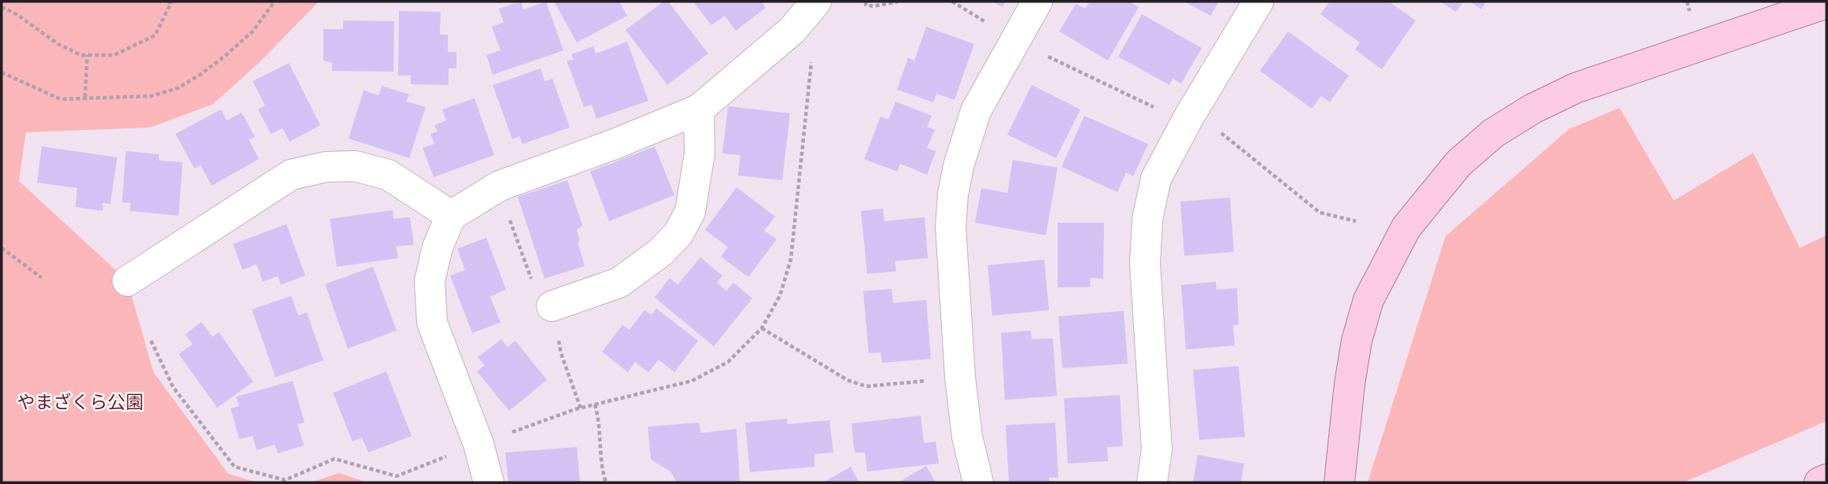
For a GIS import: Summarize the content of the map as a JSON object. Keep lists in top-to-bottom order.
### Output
{
  "parks": ["やまざくら公園"]
}
